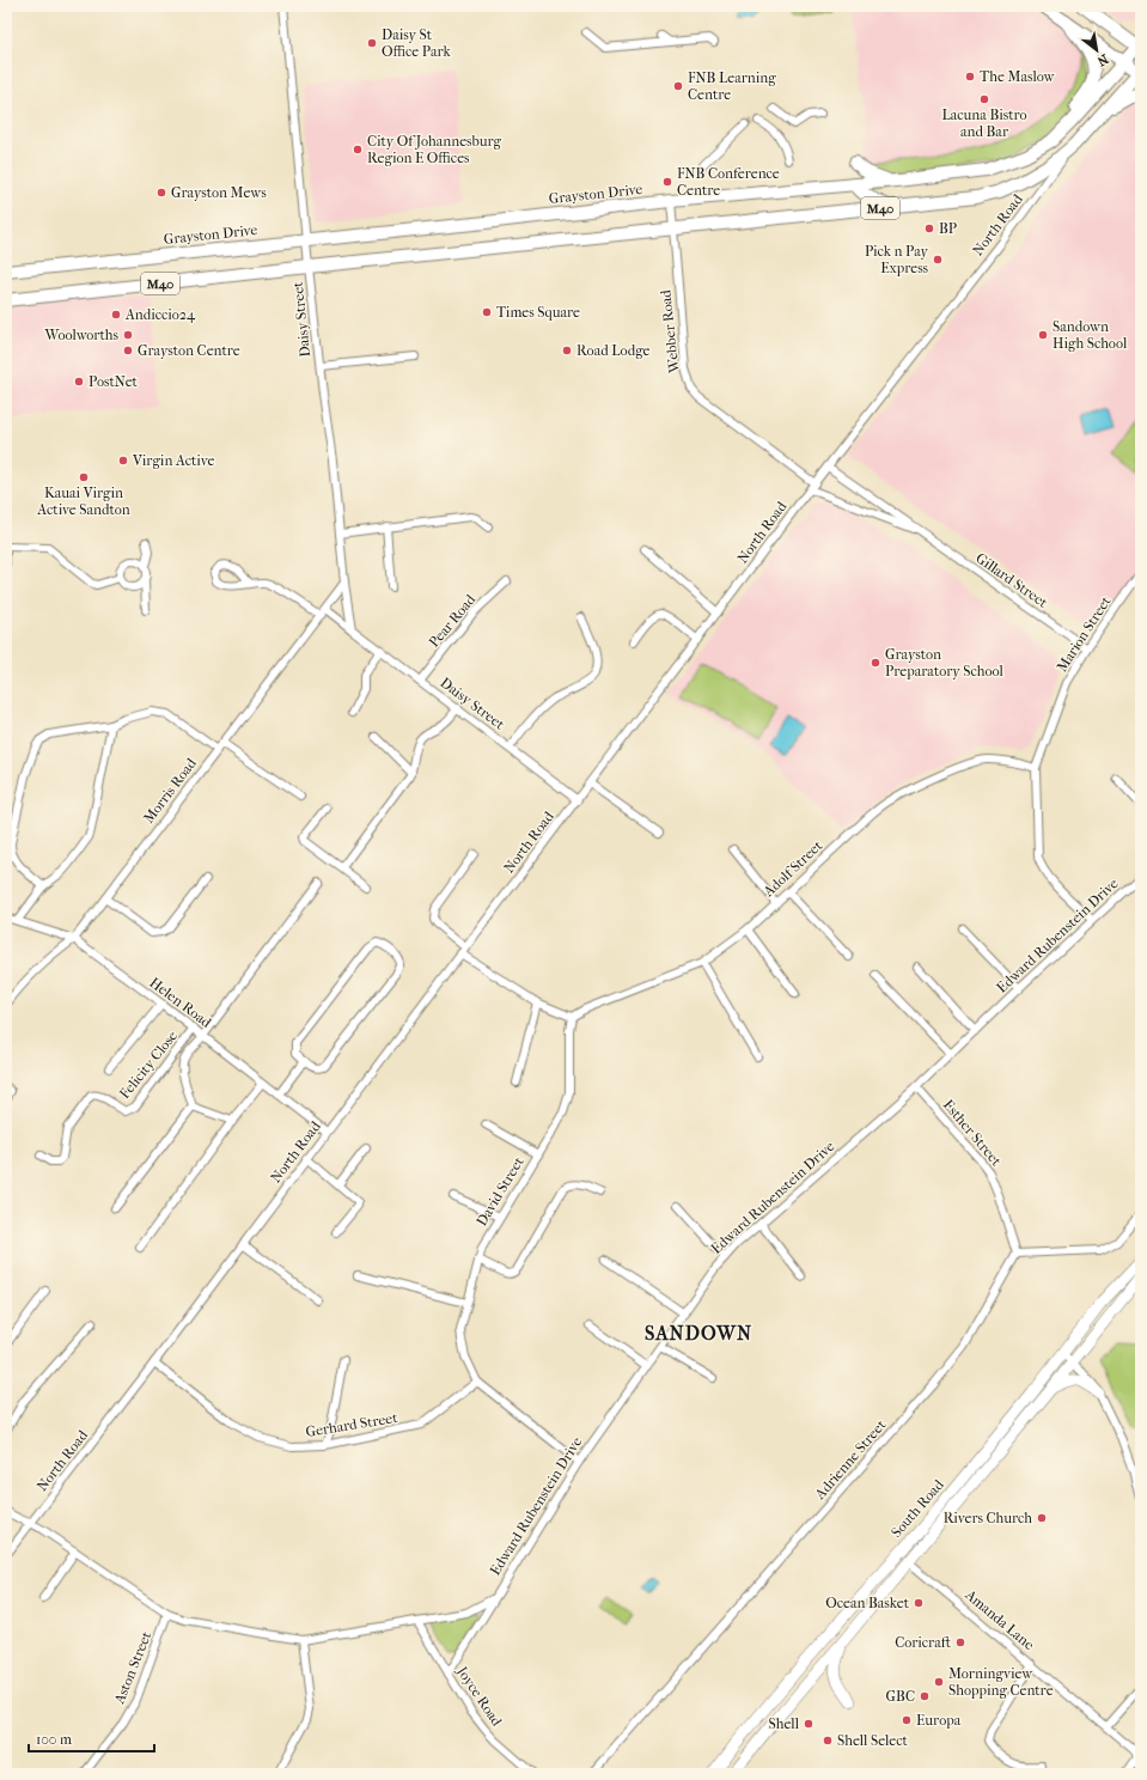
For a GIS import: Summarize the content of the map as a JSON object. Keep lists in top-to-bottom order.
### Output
{
  "streets": {
    "main road": ["Grayston Drive", "M40"],
    "street": [
      "North Road",
      "Daisy Street",
      "Webber Road",
      "Gillard Street",
      "Pear Road",
      "Marion Street",
      "Morris Road",
      "Adolf Street",
      "Edward Rubenstein Drive",
      "Helen Road",
      "Felicity Close",
      "Esther Street",
      "David Street",
      "Gerhard Street",
      "Adrienne Street",
      "South Road",
      "Amanda Lane",
      "Aston Street",
      "Joyce Road"
    ]
  },
  "crossings": [
    ["Grayston Drive", "Daisy Street"],
    ["Grayston Drive", "Webber Road"],
    ["M40", "North Road"],
    ["M40", "Daisy Street"],
    ["M40", "Webber Road"],
    ["North Road", "Daisy Street"],
    ["North Road", "Webber Road"],
    ["North Road", "Gillard Street"],
    ["North Road", "Edward Rubenstein Drive"],
    ["North Road", "Helen Road"],
    ["North Road", "Gerhard Street"],
    ["Daisy Street", "Pear Road"],
    ["Daisy Street", "Morris Road"],
    ["Webber Road", "Gillard Street"],
    ["Gillard Street", "Marion Street"],
    ["Marion Street", "Adolf Street"],
    ["Morris Road", "Helen Road"],
    ["Adolf Street", "David Street"],
    ["Edward Rubenstein Drive", "Esther Street"],
    ["Edward Rubenstein Drive", "David Street"],
    ["Edward Rubenstein Drive", "Aston Street"],
    ["Edward Rubenstein Drive", "Joyce Road"],
    ["Helen Road", "Felicity Close"],
    ["Esther Street", "Adrienne Street"],
    ["David Street", "Gerhard Street"],
    ["South Road", "Amanda Lane"]
  ],
  "districts": ["SANDOWN"],
  "places": [
    "Daisy St Office Park",
    "The Maslow",
    "FNB Learning Centre",
    "Lacuna Bistro and Bar",
    "City Of Johannesburg Region E Offices",
    "FNB Conference Centre",
    "Grayston Mews",
    "BP",
    "Pick n Pay Express",
    "Times Square",
    "Andiccio24",
    "Woolworths",
    "Sandown High School",
    "Grayston Centre",
    "Road Lodge",
    "PostNet",
    "Virgin Active",
    "Kauai Virgin Active Sandton",
    "Grayston Preparatory School",
    "Rivers Church",
    "Ocean Basket",
    "Coricraft",
    "Morningview Shopping Centre",
    "GBC",
    "Europa",
    "Shell",
    "Shell Select"
  ],
  "scale_bar": "100 m",
  "north": "bottom right"
}
